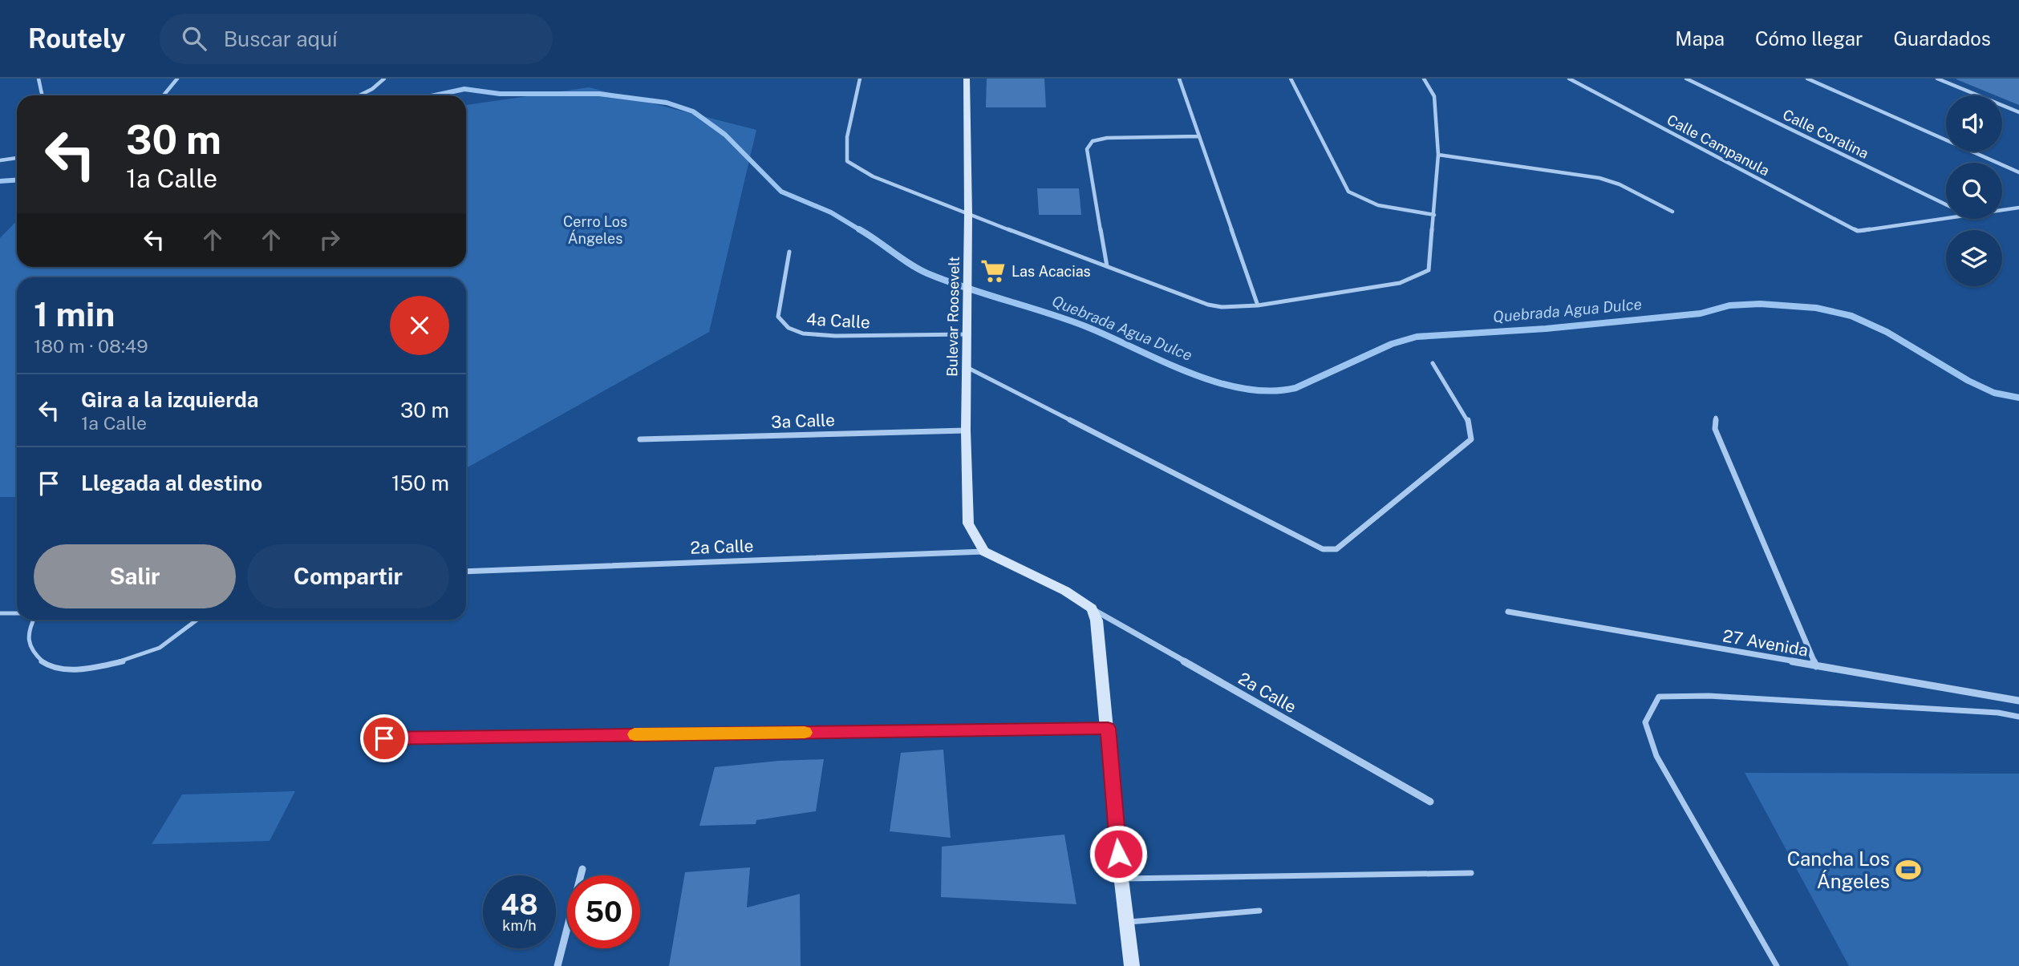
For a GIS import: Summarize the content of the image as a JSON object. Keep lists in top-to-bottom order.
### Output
{
  "streets": {
    "main road": ["Bulevar Roosevelt"],
    "street": [
      "Calle Coralina",
      "Calle Campanula",
      "4a Calle",
      "3a Calle",
      "2a Calle",
      "27 Avenida"
    ]
  },
  "crossings": [
    ["Bulevar Roosevelt", "4a Calle"],
    ["Bulevar Roosevelt", "3a Calle"],
    ["Bulevar Roosevelt", "2a Calle"]
  ],
  "water": ["Quebrada Agua Dulce"],
  "parks": ["Cerro Los Ángeles"],
  "places": {
    "supermarket": ["Las Acacias"],
    "sports": ["Cancha Los Ángeles"]
  },
  "page": {
    "header": "Routely",
    "search": "Buscar aquí",
    "nav": ["Mapa", "Cómo llegar", "Guardados"],
    "turn": ["30 m", "1a Calle"],
    "heading": ["1 min", "180 m · 08:49"],
    "list": [
      {
        "name": "Gira a la izquierda",
        "note": "1a Calle",
        "value": "30 m"
      },
      {
        "name": "Llegada al destino",
        "value": "150 m"
      }
    ],
    "buttons": ["Salir", "Compartir"],
    "speed": "48 km/h",
    "limit": "50"
  }
}
